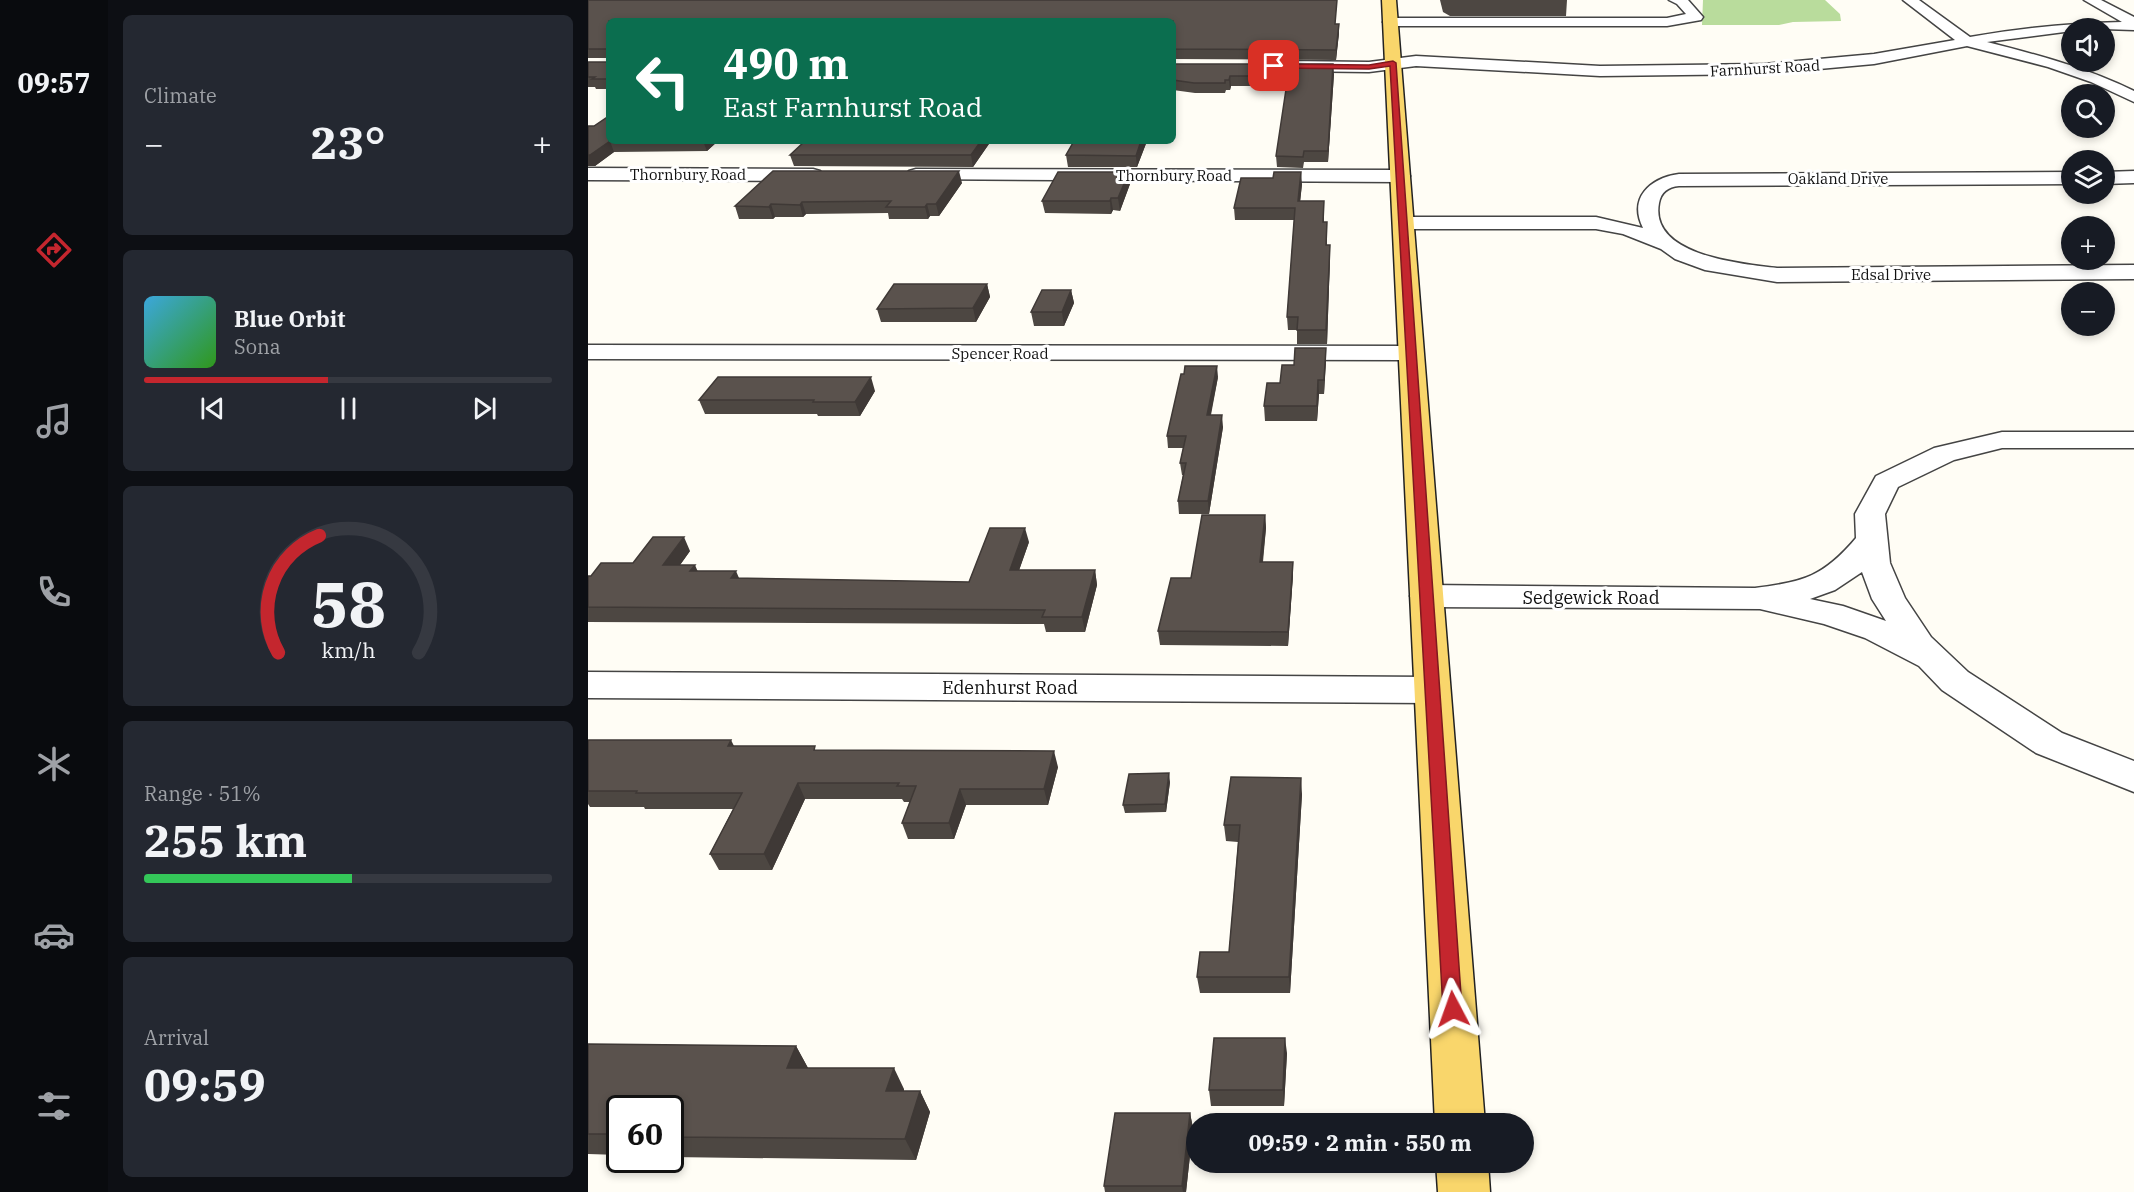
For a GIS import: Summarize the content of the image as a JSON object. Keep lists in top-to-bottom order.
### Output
{
  "streets": {
    "street": [
      "Farnhurst Road",
      "Thornbury Road",
      "Oakland Drive",
      "Edsal Drive",
      "Spencer Road",
      "Sedgewick Road",
      "Edenhurst Road"
    ]
  },
  "page": {
    "tabs": "09:57",
    "tile": [
      "Climate",
      ["Range · 51%", "255 km"],
      ["Arrival", "09:59"]
    ],
    "map_buttons": ["+", "−"],
    "turn": ["490 m", "East Farnhurst Road"],
    "heat": ["−", "23°", "+"],
    "song": ["Blue Orbit", "Sona"],
    "limit": "60",
    "trip": "09:59 · 2 min · 550 m",
    "gauge": ["58", "km/h"]
  }
}
